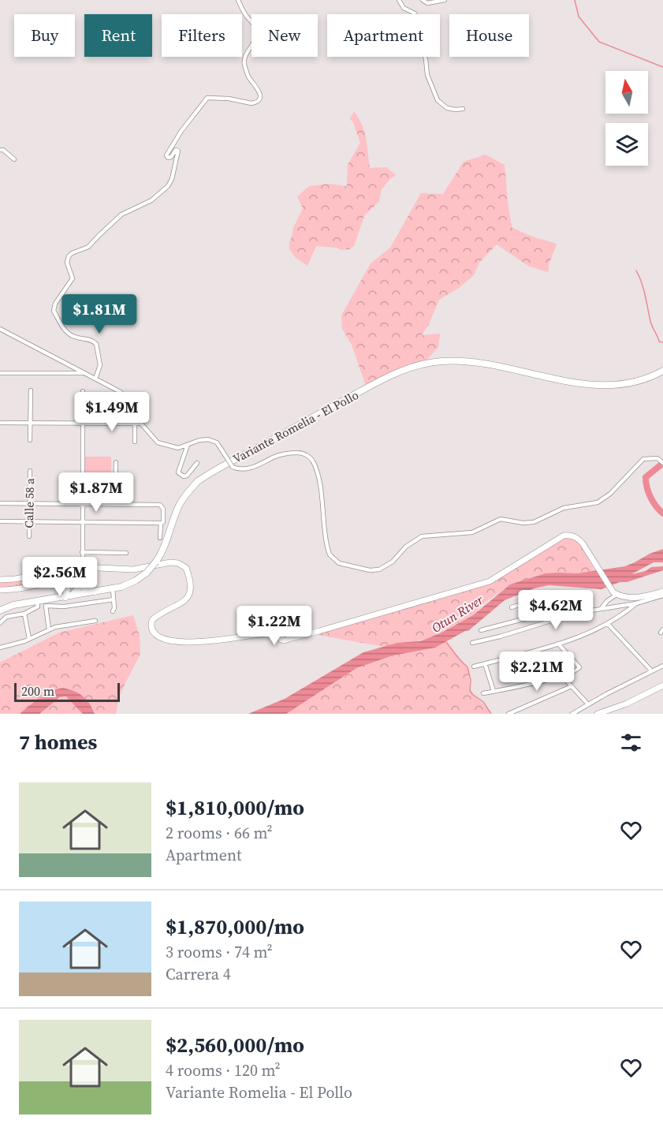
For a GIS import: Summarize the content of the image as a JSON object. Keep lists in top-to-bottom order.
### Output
{
  "streets": {
    "highway": ["Variante Romelia - El Pollo"],
    "street": ["Calle 58 a"]
  },
  "water": ["Otun River"],
  "scale_bar": "200 m",
  "north": "top",
  "page": {
    "chip": [
      "Buy",
      "Rent",
      "Filters",
      "New",
      "Apartment",
      "House"
    ],
    "price": [
      "$1.81M",
      "$1.49M",
      "$1.87M",
      "$2.56M",
      "$4.62M",
      "$1.22M",
      "$2.21M"
    ],
    "scale": "200 m",
    "heading": "7 homes",
    "list": [
      {
        "name": "$1,810,000/mo",
        "note": "2 rooms · 66 m² · Apartment"
      },
      {
        "name": "$1,870,000/mo",
        "note": "3 rooms · 74 m² · Carrera 4"
      },
      {
        "name": "$2,560,000/mo",
        "note": "4 rooms · 120 m² · Variante Romelia - El Pollo"
      }
    ]
  }
}
